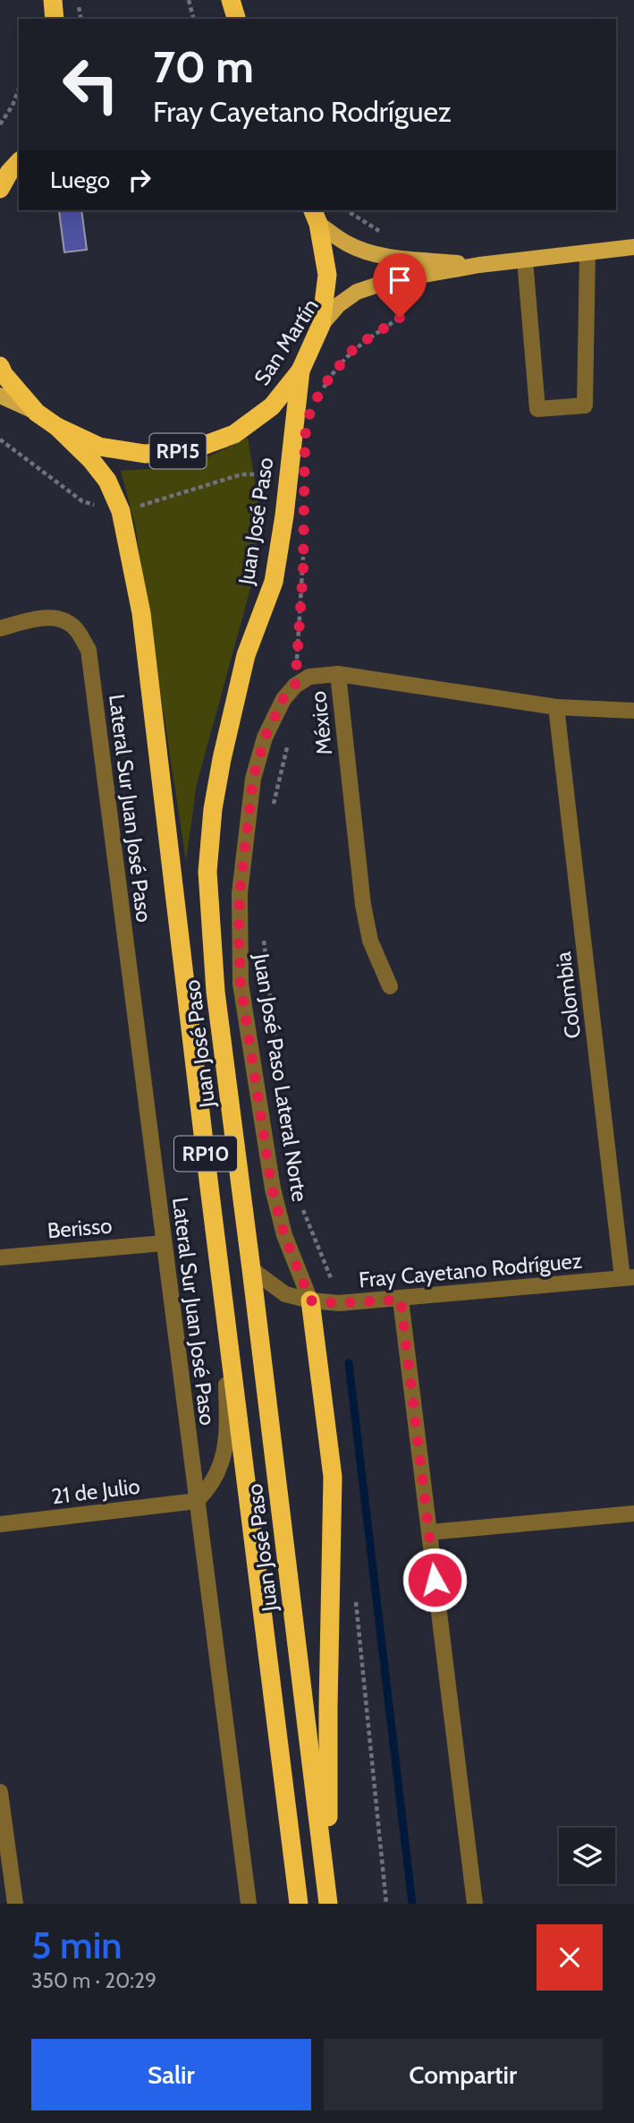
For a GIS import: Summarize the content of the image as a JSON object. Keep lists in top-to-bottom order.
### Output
{
  "streets": {
    "highway": [
      "San Martín",
      "RP15",
      "Juan José Paso",
      "RP10"
    ],
    "street": [
      "México",
      "Lateral Sur Juan José Paso",
      "Colombia",
      "Juan José Paso Lateral Norte",
      "Berisso",
      "Fray Cayetano Rodríguez",
      "21 de Julio"
    ]
  },
  "crossings": [
    ["San Martín", "RP15"],
    ["San Martín", "Juan José Paso"],
    ["Juan José Paso", "Fray Cayetano Rodríguez"],
    ["México", "Colombia"],
    ["Lateral Sur Juan José Paso", "Berisso"],
    ["Lateral Sur Juan José Paso", "21 de Julio"],
    ["Colombia", "Fray Cayetano Rodríguez"],
    ["Juan José Paso Lateral Norte", "Fray Cayetano Rodríguez"]
  ],
  "page": {
    "turn": ["70 m", "Fray Cayetano Rodríguez"],
    "then": "Luego",
    "heading": ["5 min", "350 m · 20:29"],
    "buttons": ["Salir", "Compartir"]
  }
}
